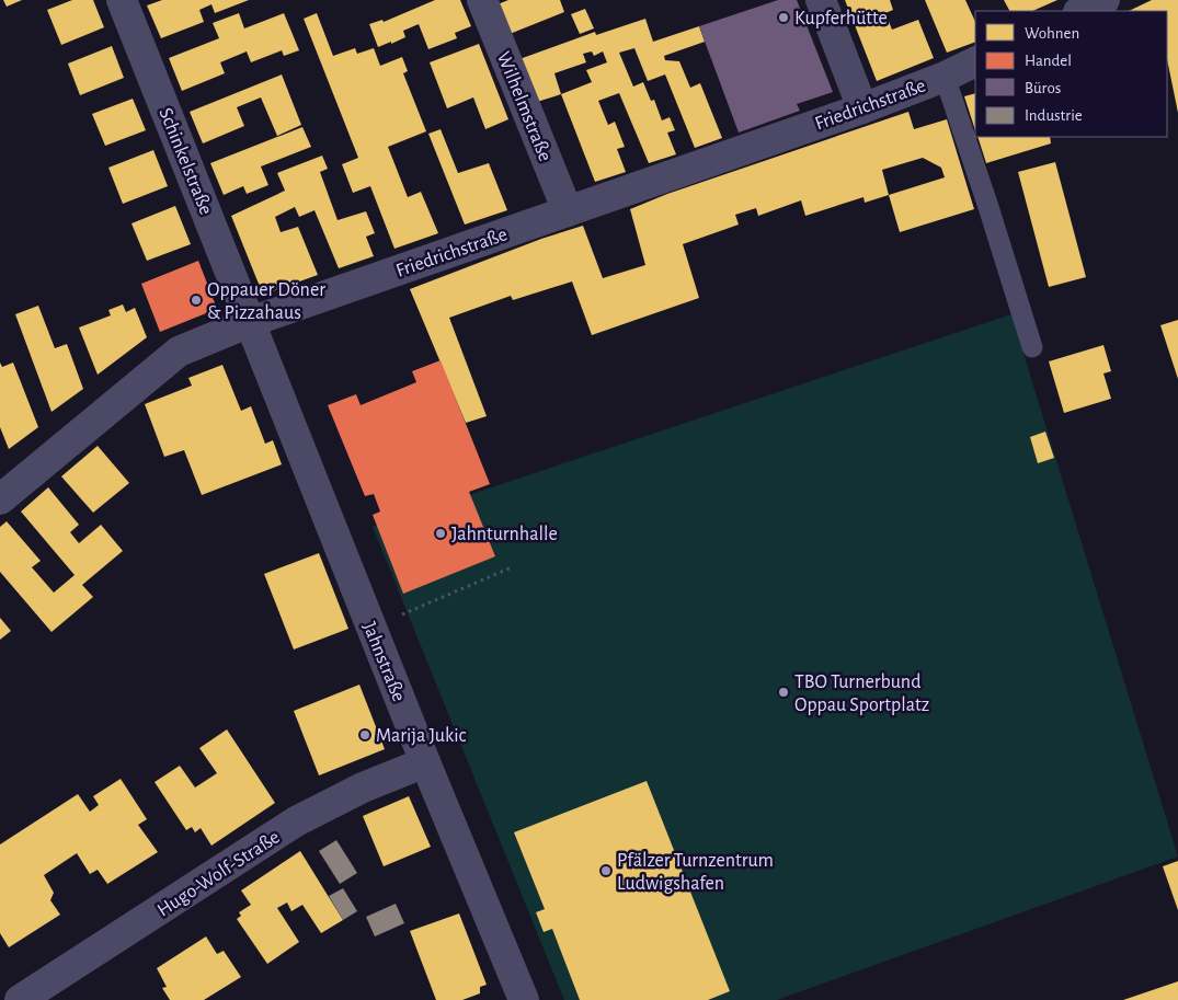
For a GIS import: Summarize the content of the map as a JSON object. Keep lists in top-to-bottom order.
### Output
{
  "streets": {
    "street": [
      "Friedrichstraße",
      "Wilhelmstraße",
      "Schinkelstraße",
      "Jahnstraße",
      "Hugo-Wolf-Straße"
    ]
  },
  "crossings": [
    ["Friedrichstraße", "Wilhelmstraße"],
    ["Friedrichstraße", "Schinkelstraße"],
    ["Friedrichstraße", "Jahnstraße"],
    ["Schinkelstraße", "Jahnstraße"],
    ["Jahnstraße", "Hugo-Wolf-Straße"]
  ],
  "places": [
    "Kupferhütte",
    "Oppauer Döner & Pizzahaus",
    "Jahnturnhalle",
    "TBO Turnerbund Oppau Sportplatz",
    "Marija Jukic",
    "Pfälzer Turnzentrum Ludwigshafen"
  ],
  "legend": [
    "Wohnen",
    "Handel",
    "Büros",
    "Industrie"
  ]
}
